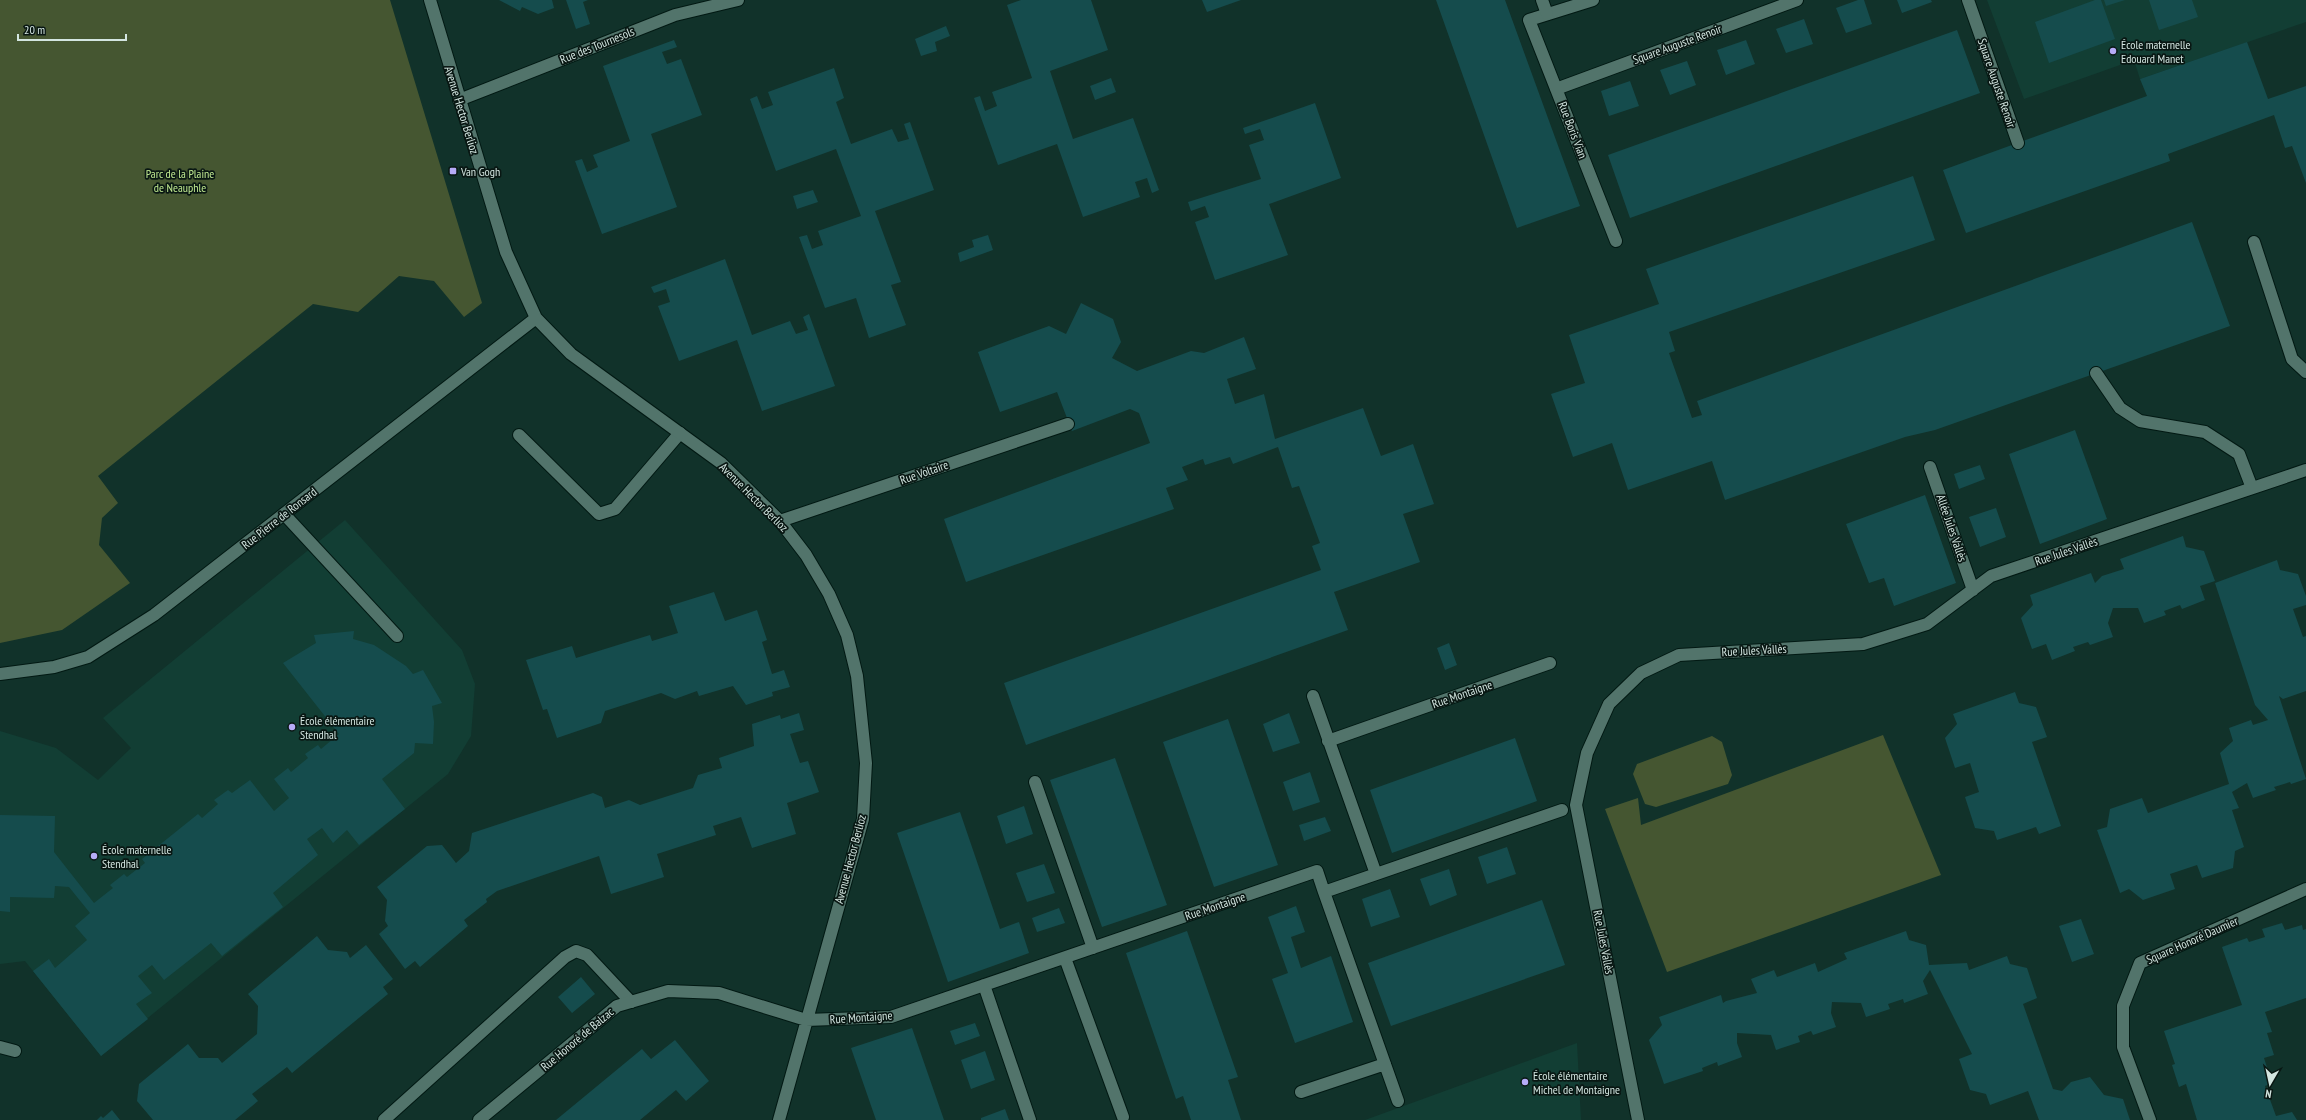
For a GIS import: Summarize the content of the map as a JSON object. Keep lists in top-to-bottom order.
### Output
{
  "streets": {
    "street": [
      "Square Auguste Renoir",
      "Rue des Tournesols",
      "Avenue Hector Berlioz",
      "Rue Boris Vian",
      "Rue Voltaire",
      "Rue Pierre de Ronsard",
      "Allée Jules Vallès",
      "Rue Jules Vallès",
      "Rue Montaigne",
      "Square Honoré Daumier",
      "Rue Honoré de Balzac"
    ]
  },
  "crossings": [
    ["Square Auguste Renoir", "Rue Boris Vian"],
    ["Rue des Tournesols", "Avenue Hector Berlioz"],
    ["Avenue Hector Berlioz", "Rue Voltaire"],
    ["Avenue Hector Berlioz", "Rue Pierre de Ronsard"],
    ["Avenue Hector Berlioz", "Rue Montaigne"],
    ["Avenue Hector Berlioz", "Rue Honoré de Balzac"],
    ["Allée Jules Vallès", "Rue Jules Vallès"],
    ["Rue Montaigne", "Rue Honoré de Balzac"]
  ],
  "parks": ["Parc de la Plaine de Neauphle"],
  "places": {
    "other": [
      "École maternelle Edouard Manet",
      "École élémentaire Stendhal",
      "École maternelle Stendhal",
      "École élémentaire Michel de Montaigne"
    ],
    "transit": ["Van Gogh"]
  },
  "scale_bar": "20 m",
  "north": "bottom"
}
